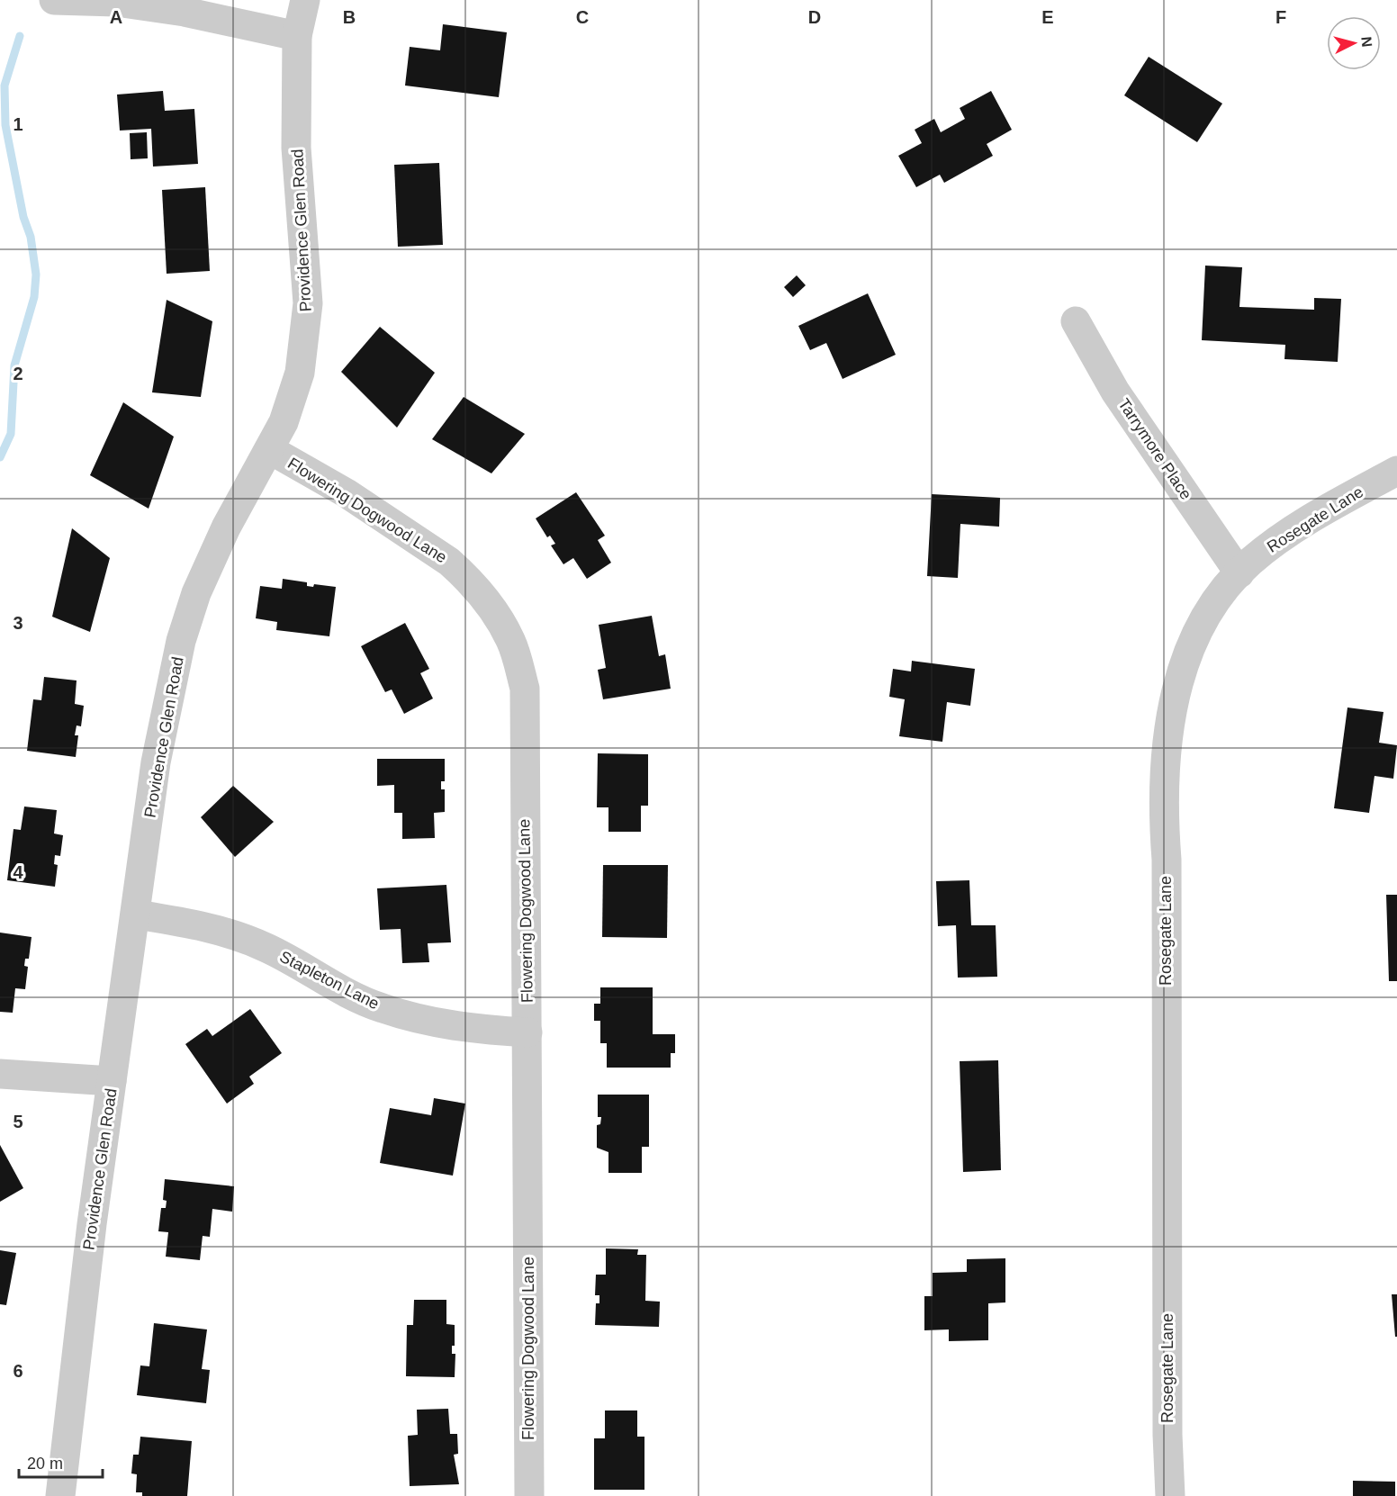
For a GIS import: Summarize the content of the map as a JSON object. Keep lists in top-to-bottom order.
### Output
{
  "streets": {
    "street": [
      "Providence Glen Road",
      "Tarrymore Place",
      "Flowering Dogwood Lane",
      "Rosegate Lane",
      "Stapleton Lane"
    ]
  },
  "crossings": [
    ["Providence Glen Road", "Flowering Dogwood Lane"],
    ["Providence Glen Road", "Stapleton Lane"],
    ["Tarrymore Place", "Rosegate Lane"],
    ["Flowering Dogwood Lane", "Stapleton Lane"]
  ],
  "scale_bar": "20 m",
  "north": "right",
  "grid": {
    "columns": [
      "A",
      "B",
      "C",
      "D",
      "E",
      "F"
    ],
    "rows": [
      "1",
      "2",
      "3",
      "4",
      "5",
      "6"
    ]
  }
}
